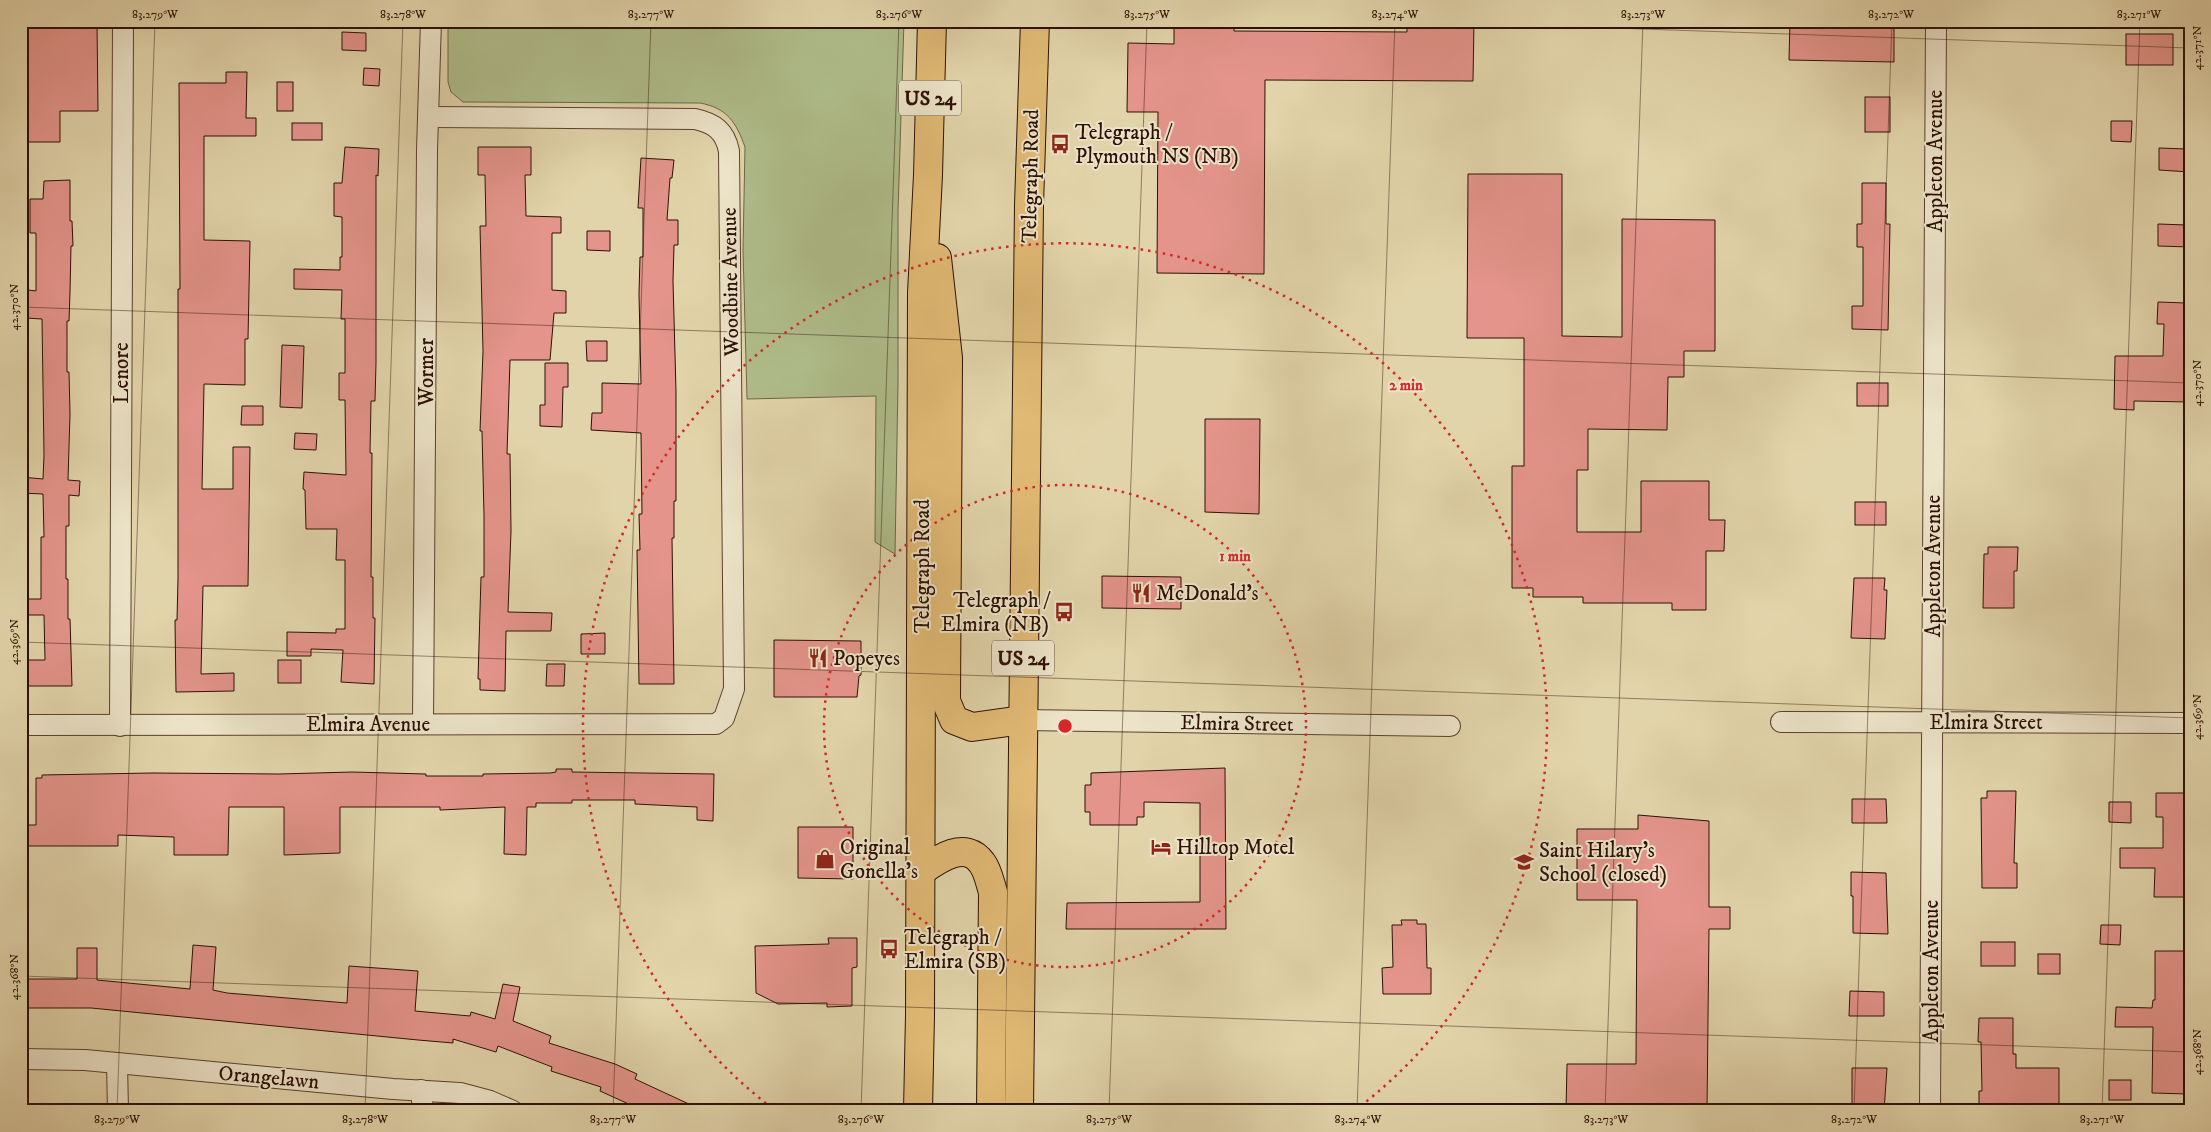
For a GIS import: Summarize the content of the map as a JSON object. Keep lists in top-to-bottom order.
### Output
{
  "streets": {
    "main road": ["US 24", "Telegraph Road"],
    "street": [
      "Appleton Avenue",
      "Woodbine Avenue",
      "Wormer",
      "Lenore",
      "Elmira Street",
      "Elmira Avenue",
      "Orangelawn"
    ]
  },
  "crossings": [
    ["Appleton Avenue", "Elmira Street"],
    ["Telegraph Road", "Elmira Street"],
    ["Woodbine Avenue", "Wormer"],
    ["Woodbine Avenue", "Elmira Avenue"],
    ["Wormer", "Elmira Avenue"],
    ["Lenore", "Elmira Avenue"]
  ],
  "places": {
    "bus stop": ["Telegraph / Plymouth NS (NB)", "Telegraph / Elmira (NB)", "Telegraph / Elmira (SB)"],
    "restaurant": ["McDonald's", "Popeyes"],
    "hotel": ["Hilltop Motel"],
    "shop": ["Original Gonella's"],
    "school or university": ["Saint Hilary's School (closed)"]
  },
  "coordinates": [
    "83.279°W",
    "83.278°W",
    "83.277°W",
    "83.276°W",
    "83.275°W",
    "83.274°W",
    "83.273°W",
    "83.272°W",
    "83.271°W",
    "42.371°N",
    "42.370°N",
    "42.369°N",
    "42.368°N"
  ],
  "rings": ["2 min", "1 min"]
}
